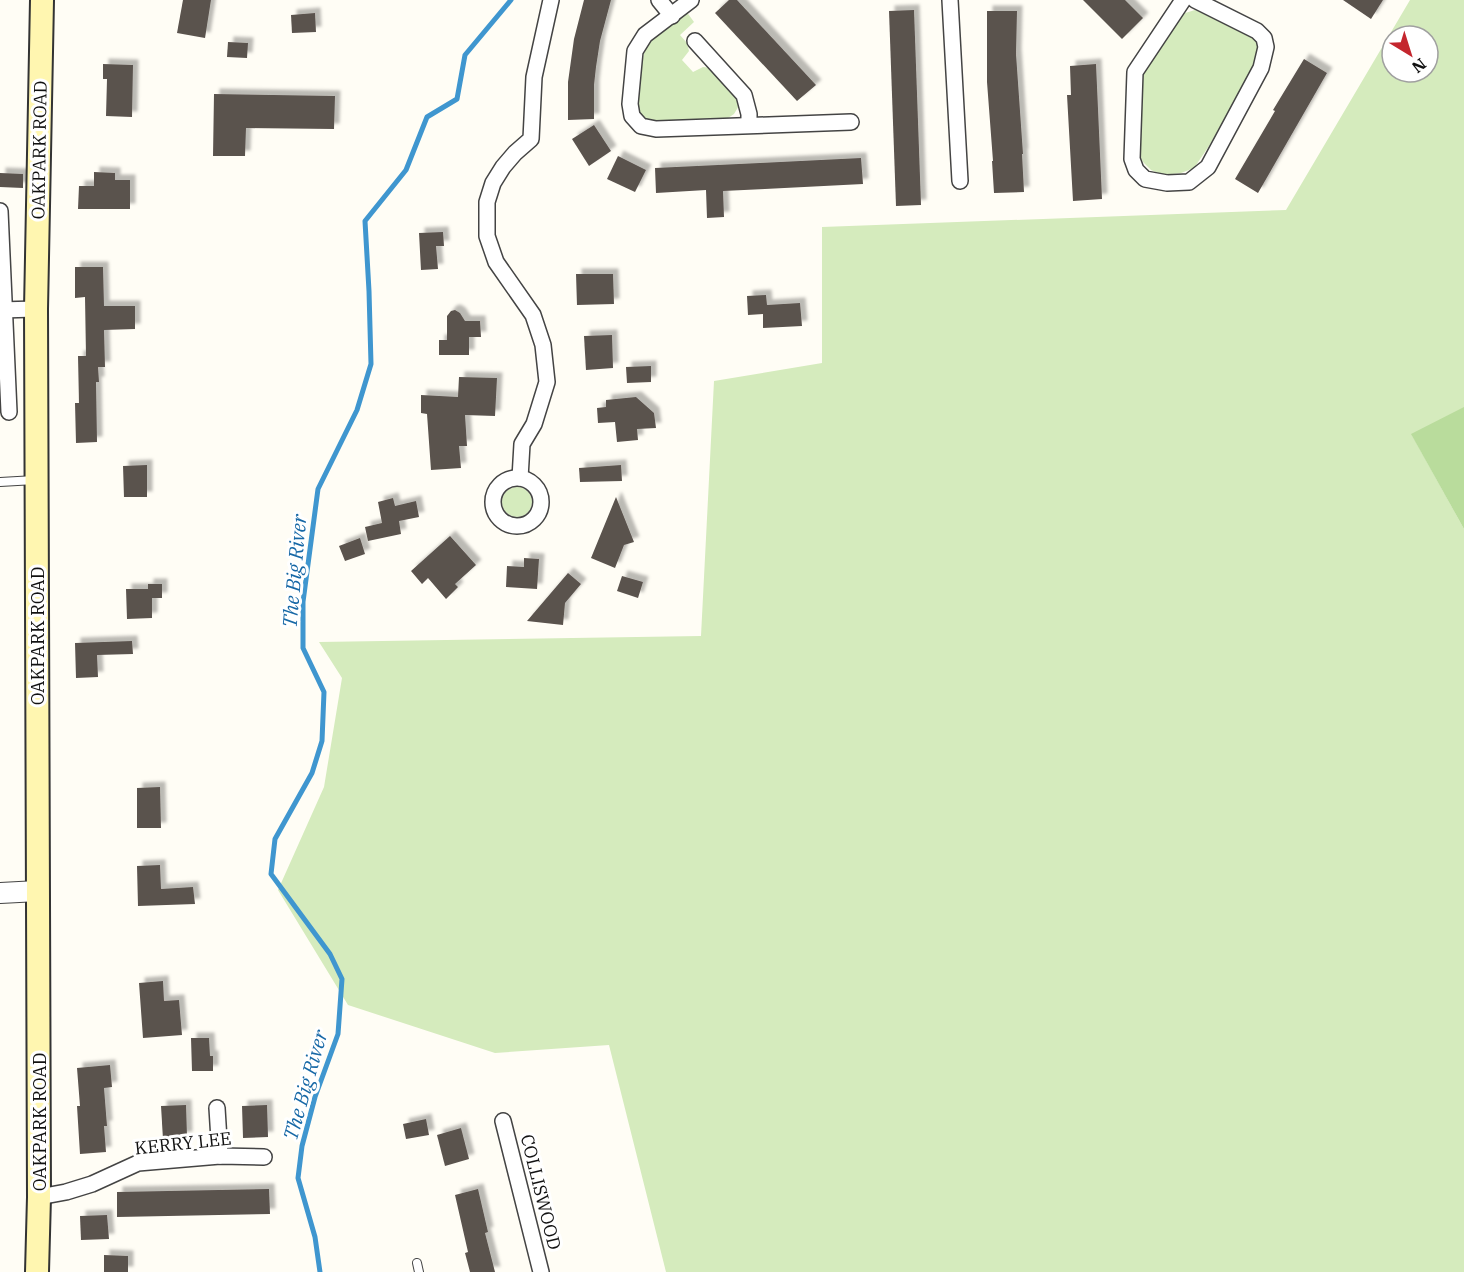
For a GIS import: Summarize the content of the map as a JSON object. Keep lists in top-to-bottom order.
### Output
{
  "streets": {
    "main road": ["OAKPARK ROAD"],
    "street": ["KERRY LEE", "COLLISWOOD"]
  },
  "crossings": [
    ["OAKPARK ROAD", "KERRY LEE"]
  ],
  "water": ["The Big River"],
  "north": "bottom right"
}
